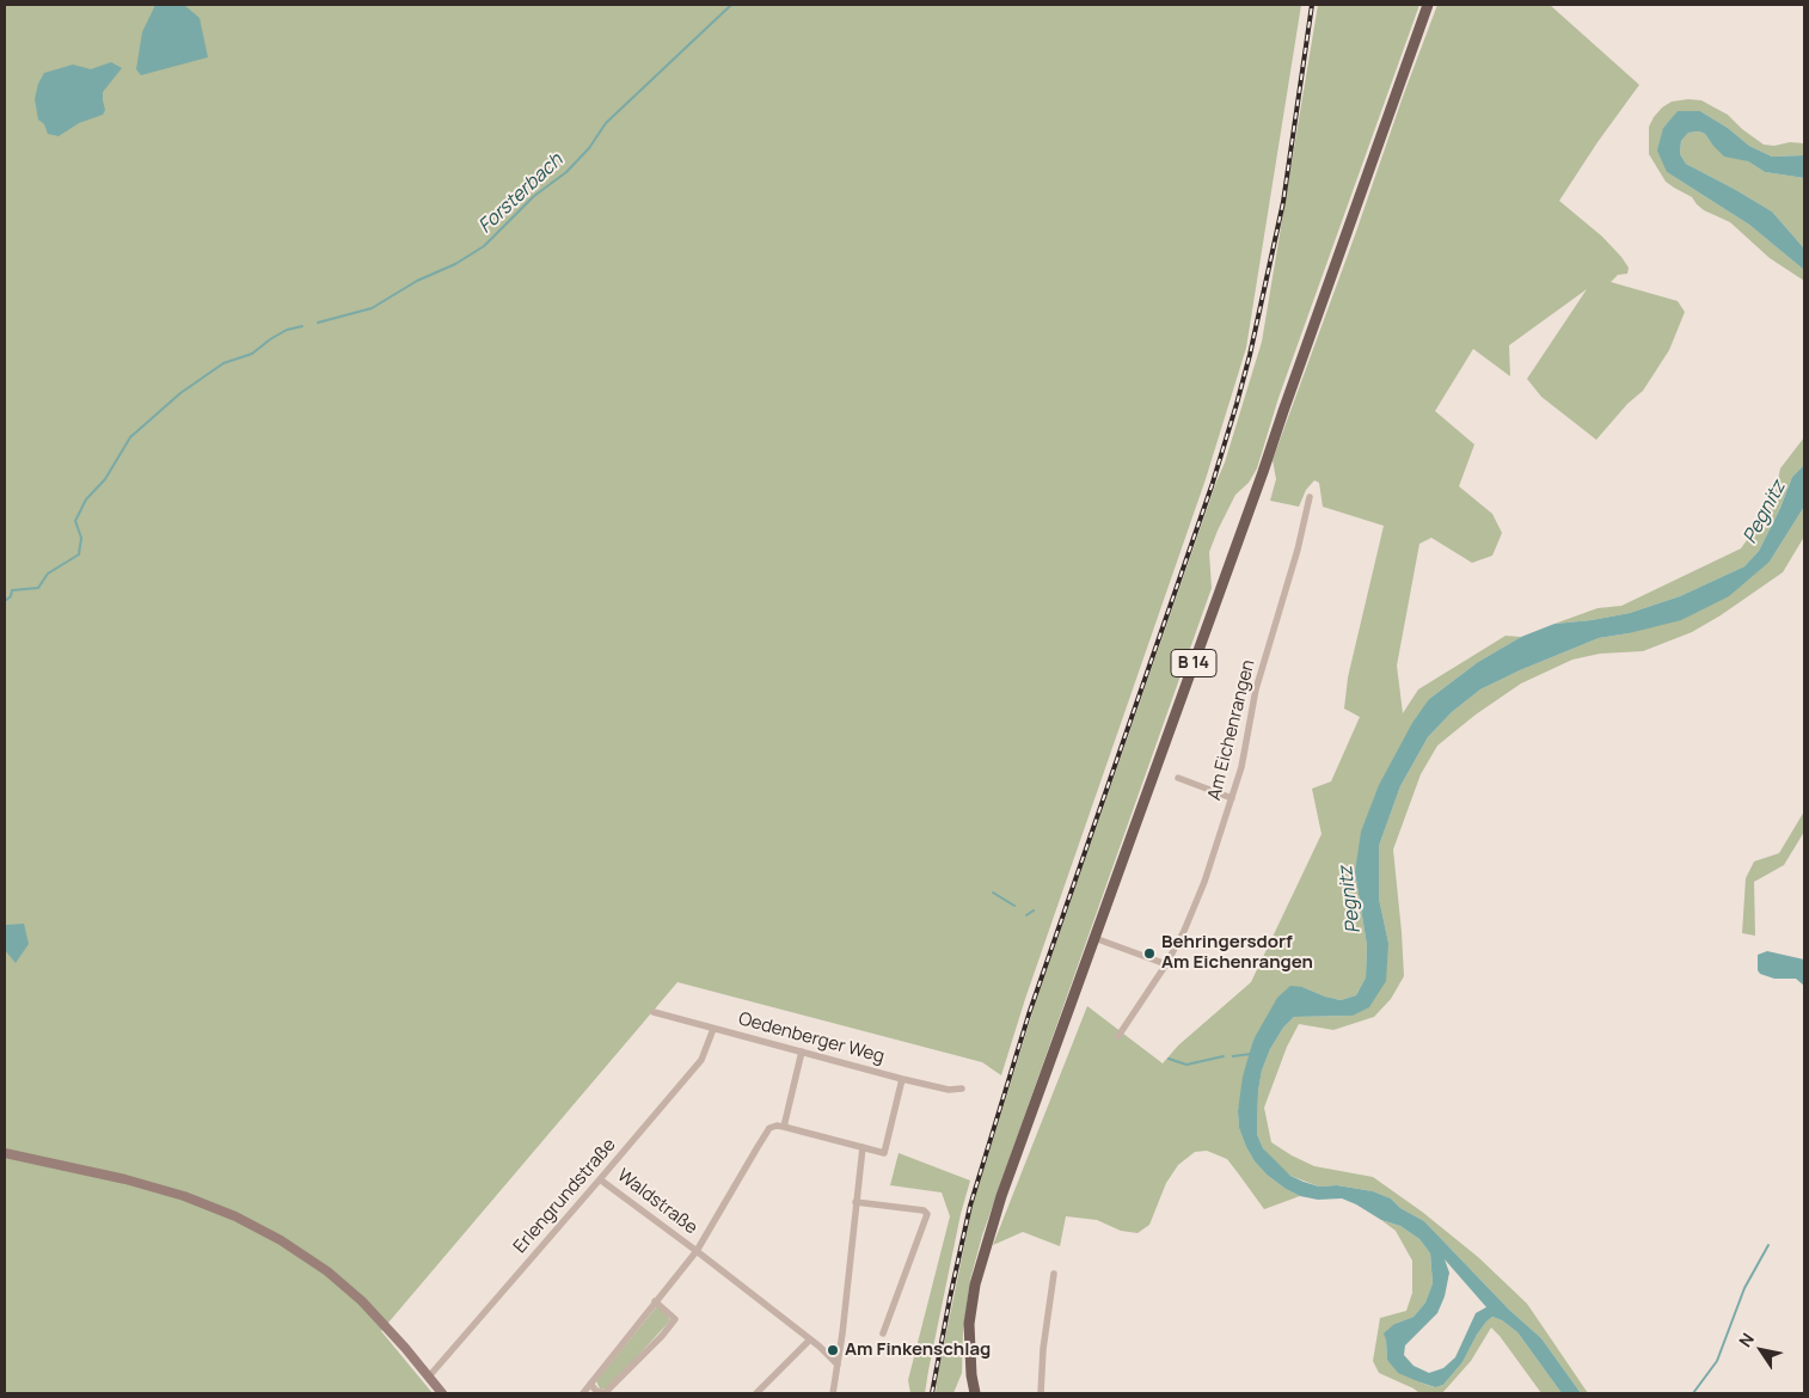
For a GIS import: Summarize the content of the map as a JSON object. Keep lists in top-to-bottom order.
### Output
{
  "streets": {
    "main road": ["B 14"],
    "street": [
      "Am Eichenrangen",
      "Oedenberger Weg",
      "Erlengrundstraße",
      "Waldstraße"
    ]
  },
  "crossings": [
    ["Oedenberger Weg", "Erlengrundstraße"],
    ["Erlengrundstraße", "Waldstraße"]
  ],
  "water": ["Forsterbach", "Pegnitz"],
  "places": ["Behringersdorf Am Eichenrangen", "Am Finkenschlag"],
  "north": "top left"
}
